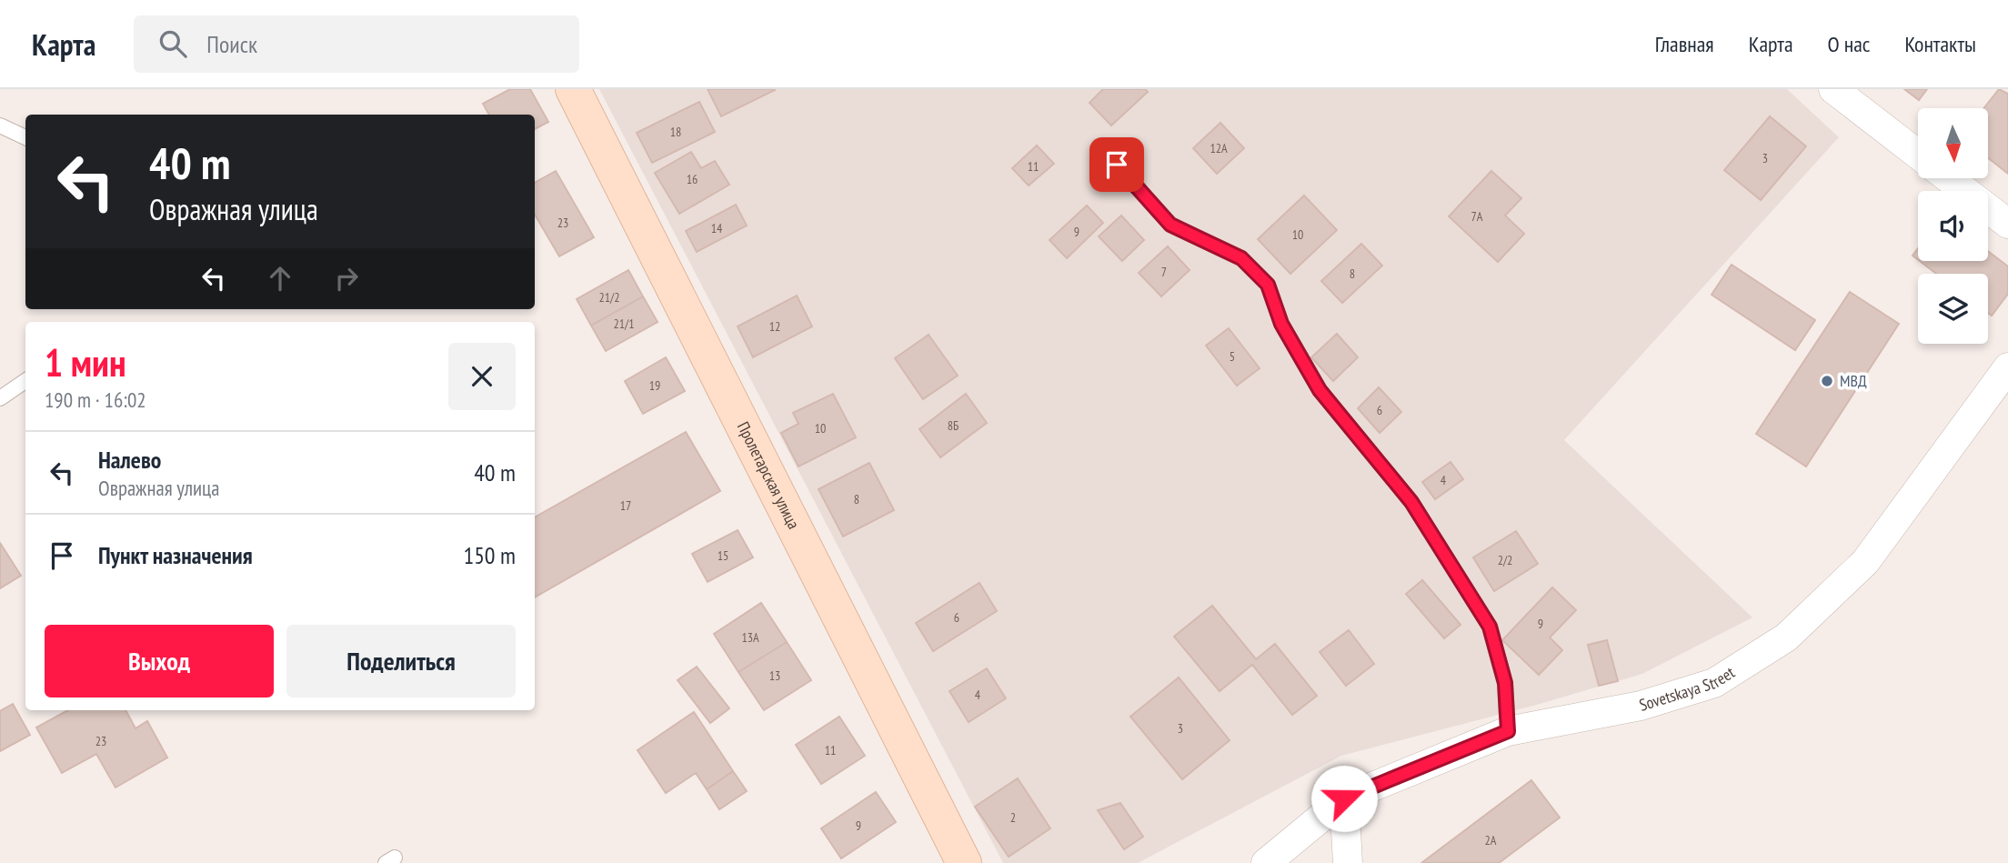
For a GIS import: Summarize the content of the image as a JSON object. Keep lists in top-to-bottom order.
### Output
{
  "streets": {
    "street": ["Пролетарская улица", "Sovetskaya Street"]
  },
  "places": ["МВД"],
  "house_numbers": [
    "18",
    "12А",
    "3",
    "11",
    "16",
    "7А",
    "23",
    "14",
    "9",
    "10",
    "7",
    "8",
    "21/2",
    "21/1",
    "12",
    "5",
    "19",
    "6",
    "8Б",
    "10",
    "4",
    "8",
    "17",
    "15",
    "2/2",
    "6",
    "9",
    "13А",
    "13",
    "4",
    "3",
    "23",
    "11",
    "2",
    "9",
    "2А"
  ],
  "north": "bottom",
  "page": {
    "header": "Карта",
    "search": "Поиск",
    "nav": [
      "Главная",
      "Карта",
      "О нас",
      "Контакты"
    ],
    "turn": ["40 m", "Овражная улица"],
    "heading": ["1 мин", "190 m · 16:02"],
    "list": [
      {
        "name": "Налево",
        "note": "Овражная улица",
        "value": "40 m"
      },
      {
        "name": "Пункт назначения",
        "value": "150 m"
      }
    ],
    "buttons": ["Выход", "Поделиться"]
  }
}
